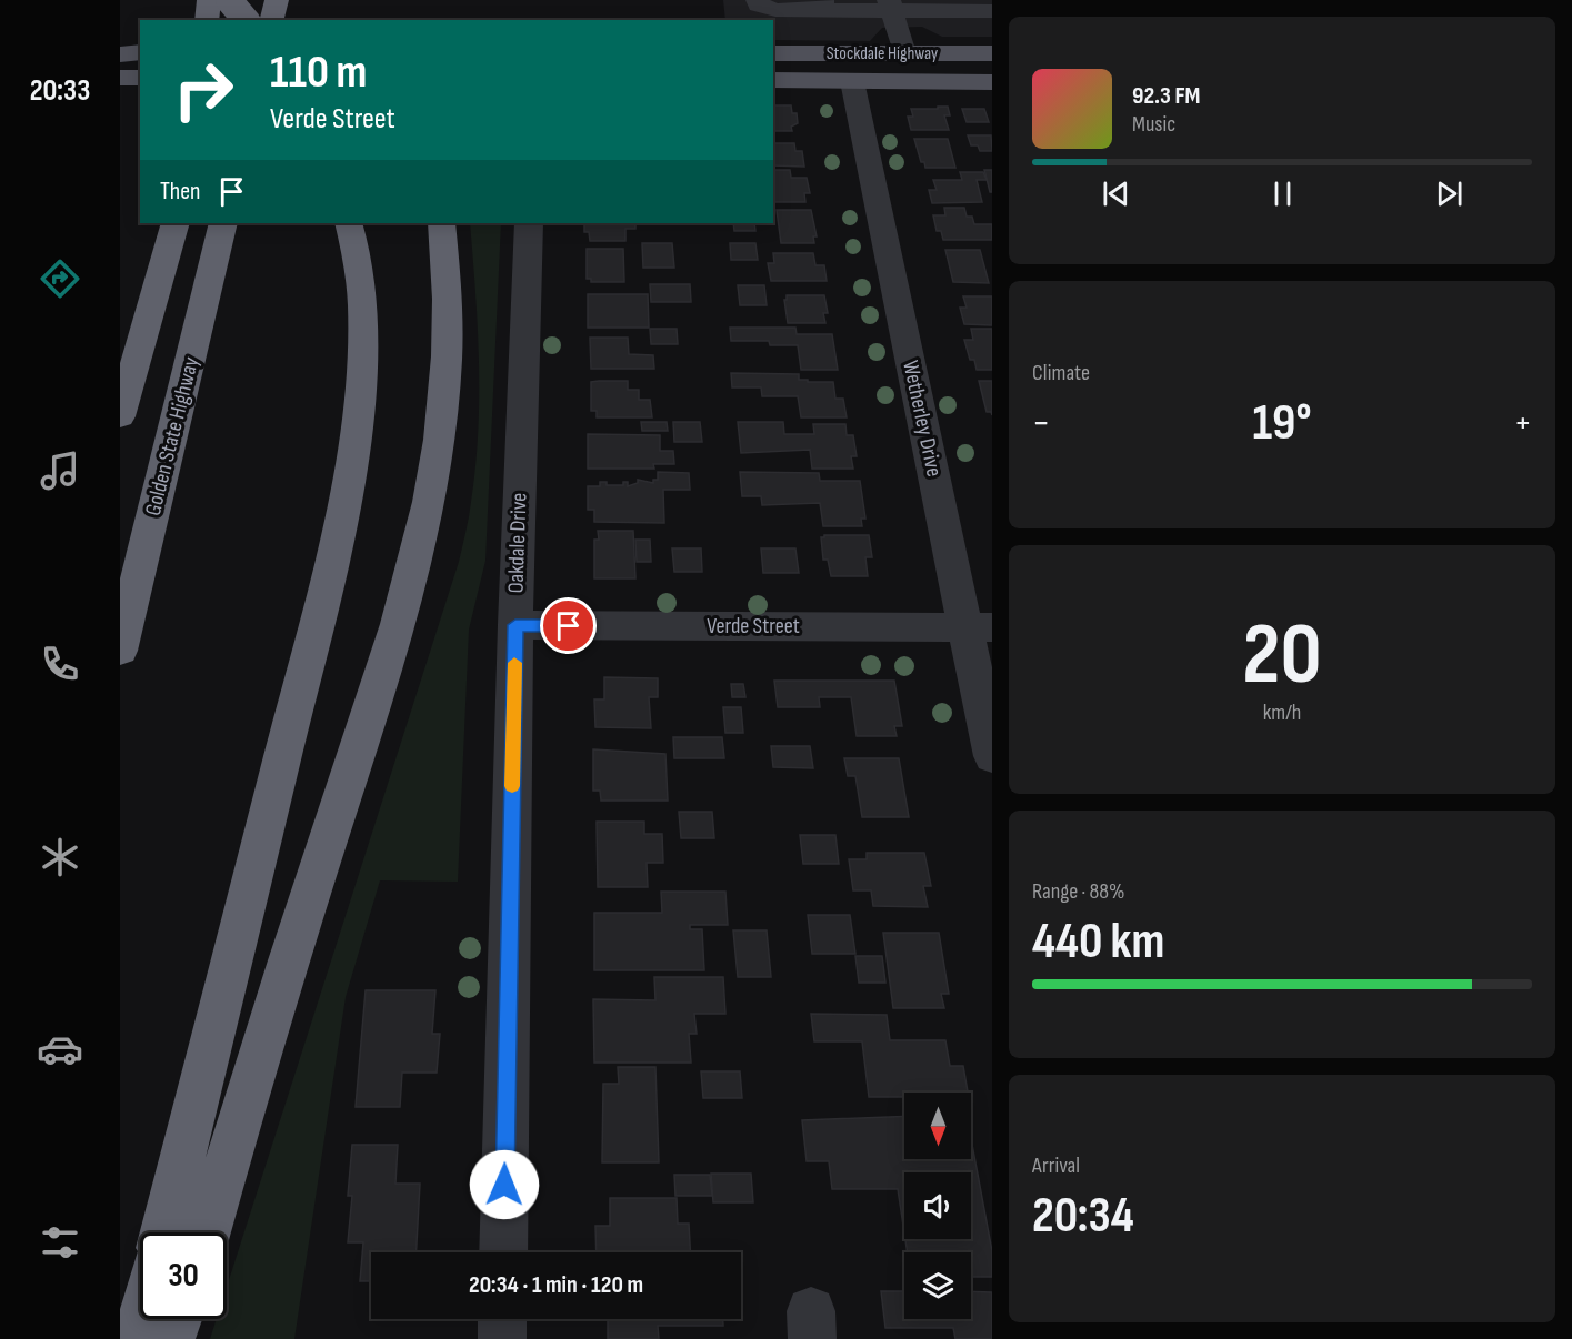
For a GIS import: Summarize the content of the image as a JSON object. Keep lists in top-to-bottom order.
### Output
{
  "streets": {
    "highway": ["Golden State Highway"],
    "main road": ["Stockdale Highway"],
    "street": ["Wetherley Drive", "Oakdale Drive", "Verde Street"]
  },
  "crossings": [
    ["Stockdale Highway", "Wetherley Drive"],
    ["Wetherley Drive", "Verde Street"],
    ["Oakdale Drive", "Verde Street"]
  ],
  "north": "bottom",
  "page": {
    "tabs": "20:33",
    "turn": ["110 m", "Verde Street"],
    "song": ["92.3 FM", "Music"],
    "then": "Then",
    "tile": [
      "Climate",
      ["20", "km/h"],
      ["Range · 88%", "440 km"],
      ["Arrival", "20:34"]
    ],
    "heat": ["−", "19°", "+"],
    "limit": "30",
    "trip": "20:34 · 1 min · 120 m"
  }
}
